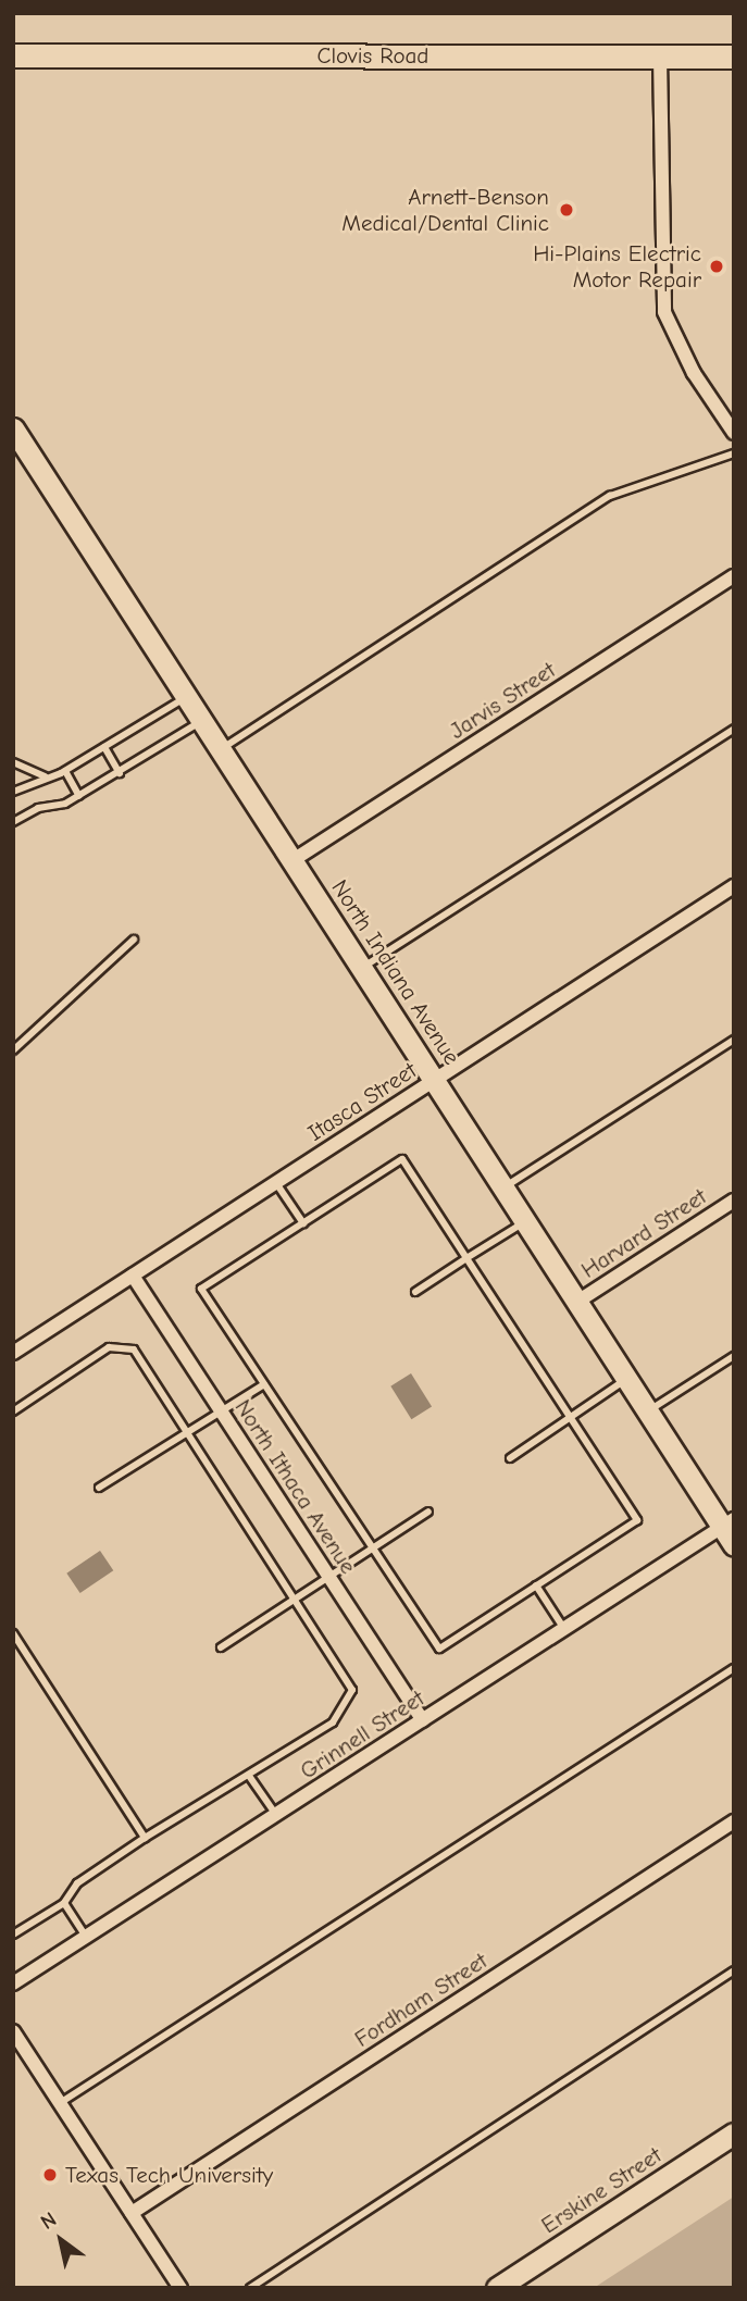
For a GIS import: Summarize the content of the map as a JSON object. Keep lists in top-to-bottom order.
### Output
{
  "streets": {
    "highway": ["Clovis Road"],
    "main road": ["North Indiana Avenue", "Erskine Street"],
    "street": [
      "Jarvis Street",
      "Itasca Street",
      "Harvard Street",
      "North Ithaca Avenue",
      "Grinnell Street",
      "Fordham Street"
    ]
  },
  "crossings": [
    ["Jarvis Street", "North Indiana Avenue"],
    ["North Indiana Avenue", "Itasca Street"],
    ["North Indiana Avenue", "Harvard Street"],
    ["North Indiana Avenue", "Grinnell Street"],
    ["Itasca Street", "North Ithaca Avenue"],
    ["North Ithaca Avenue", "Grinnell Street"]
  ],
  "places": ["Arnett-Benson Medical/Dental Clinic", "Hi-Plains Electric Motor Repair", "Texas Tech University"],
  "north": "top left"
}
